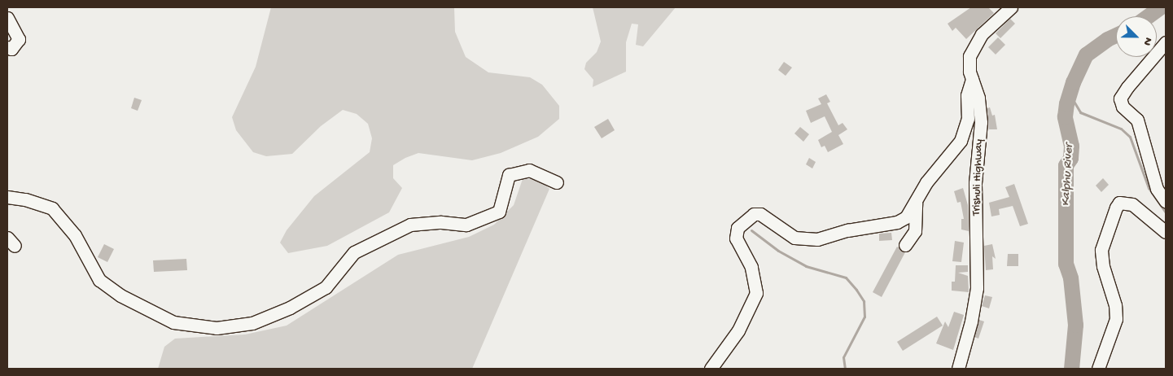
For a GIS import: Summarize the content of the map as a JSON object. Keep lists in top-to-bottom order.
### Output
{
  "streets": {
    "street": ["Trishuli Highway"]
  },
  "water": ["Kalphu River"],
  "north": "bottom right"
}
